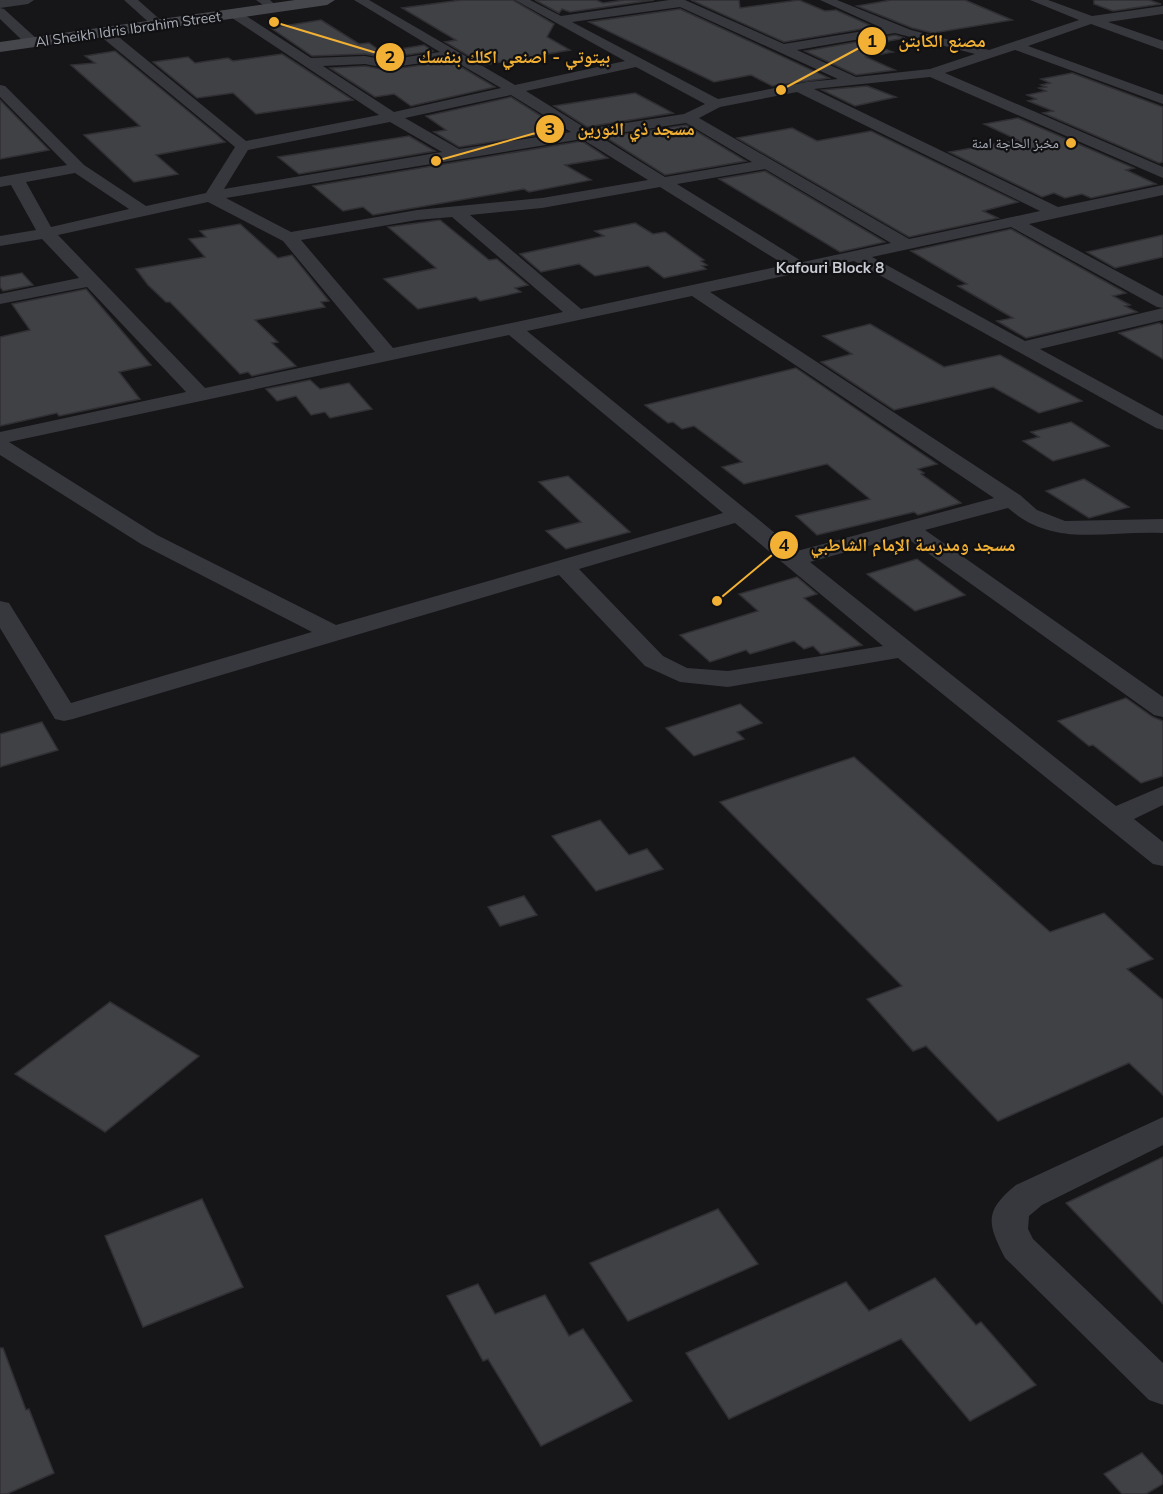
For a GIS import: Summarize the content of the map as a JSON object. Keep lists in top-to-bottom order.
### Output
{
  "streets": {
    "street": ["Al Sheikh Idris Ibrahim Street"]
  },
  "districts": ["Kafouri Block 8"],
  "places": [
    "بيتوتي - اصنعي اكلك بنفسك",
    "مصنع الكابتن",
    "مخبز الحاجة امنة",
    "مسجد ذي النورين",
    "مسجد ومدرسة الإمام الشاطبي"
  ]
}
